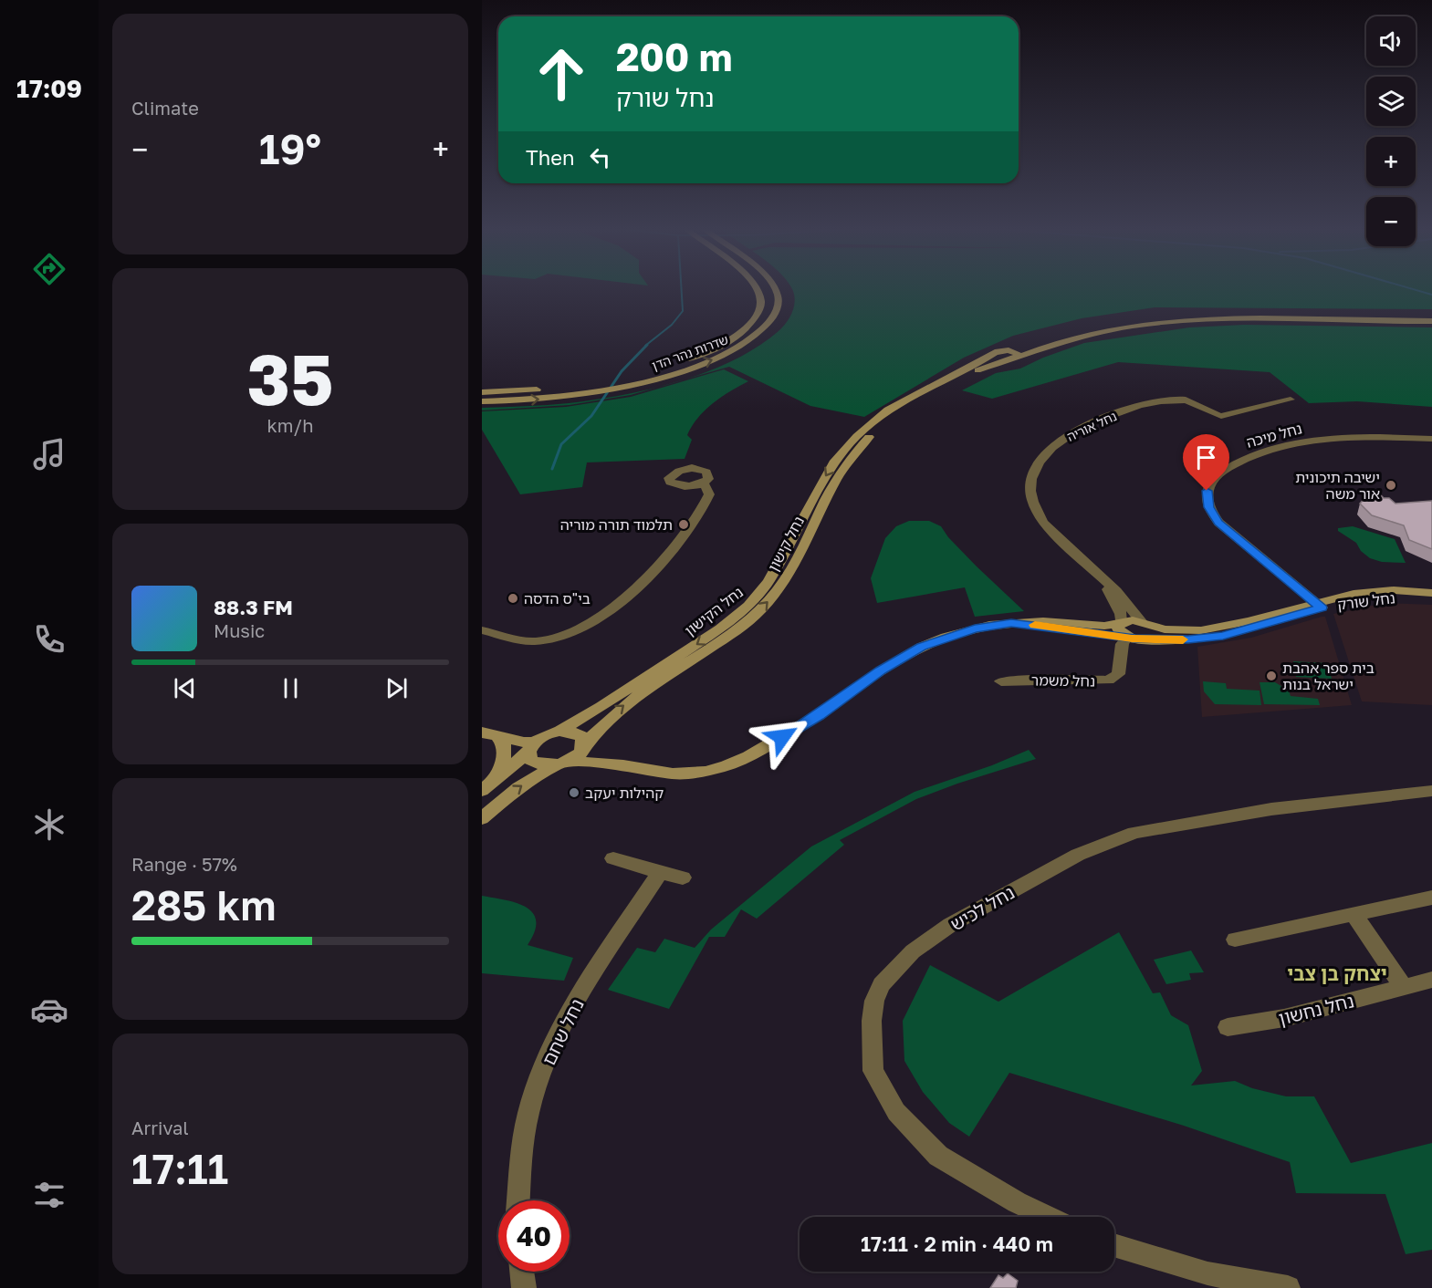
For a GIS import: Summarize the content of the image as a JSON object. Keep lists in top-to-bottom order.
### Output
{
  "streets": {
    "main road": [
      "שדרות נהר הדן",
      "נחל קישון",
      "נחל שורק",
      "נחל הקישון"
    ],
    "street": [
      "נחל אוריה",
      "נחל מיכה",
      "נחל משמר",
      "נחל לכיש",
      "נחל נחשון",
      "נחל שחם"
    ]
  },
  "crossings": [
    ["נחל אוריה", "נחל שורק"],
    ["נחל אוריה", "נחל משמר"],
    ["נחל מיכה", "נחל שורק"],
    ["נחל קישון", "נחל שורק"],
    ["נחל קישון", "נחל הקישון"],
    ["נחל שורק", "נחל הקישון"],
    ["נחל שורק", "נחל משמר"]
  ],
  "one_way": ["נחל קישון", "נחל הקישון"],
  "districts": ["יצחק בן צבי"],
  "places": [
    "ישיבה תיכונית אור משה",
    "תלמוד תורה מוריה",
    "בי\"ס הדסה",
    "בית ספר אהבת ישראל בנות",
    "קהילות יעקב"
  ],
  "page": {
    "tabs": "17:09",
    "tile": [
      "Climate",
      ["35", "km/h"],
      ["Range · 57%", "285 km"],
      ["Arrival", "17:11"]
    ],
    "map_buttons": ["+", "−"],
    "turn": ["200 m", "נחל שורק"],
    "heat": ["−", "19°", "+"],
    "then": "Then",
    "song": ["88.3 FM", "Music"],
    "limit": "40",
    "trip": "17:11 · 2 min · 440 m"
  }
}
